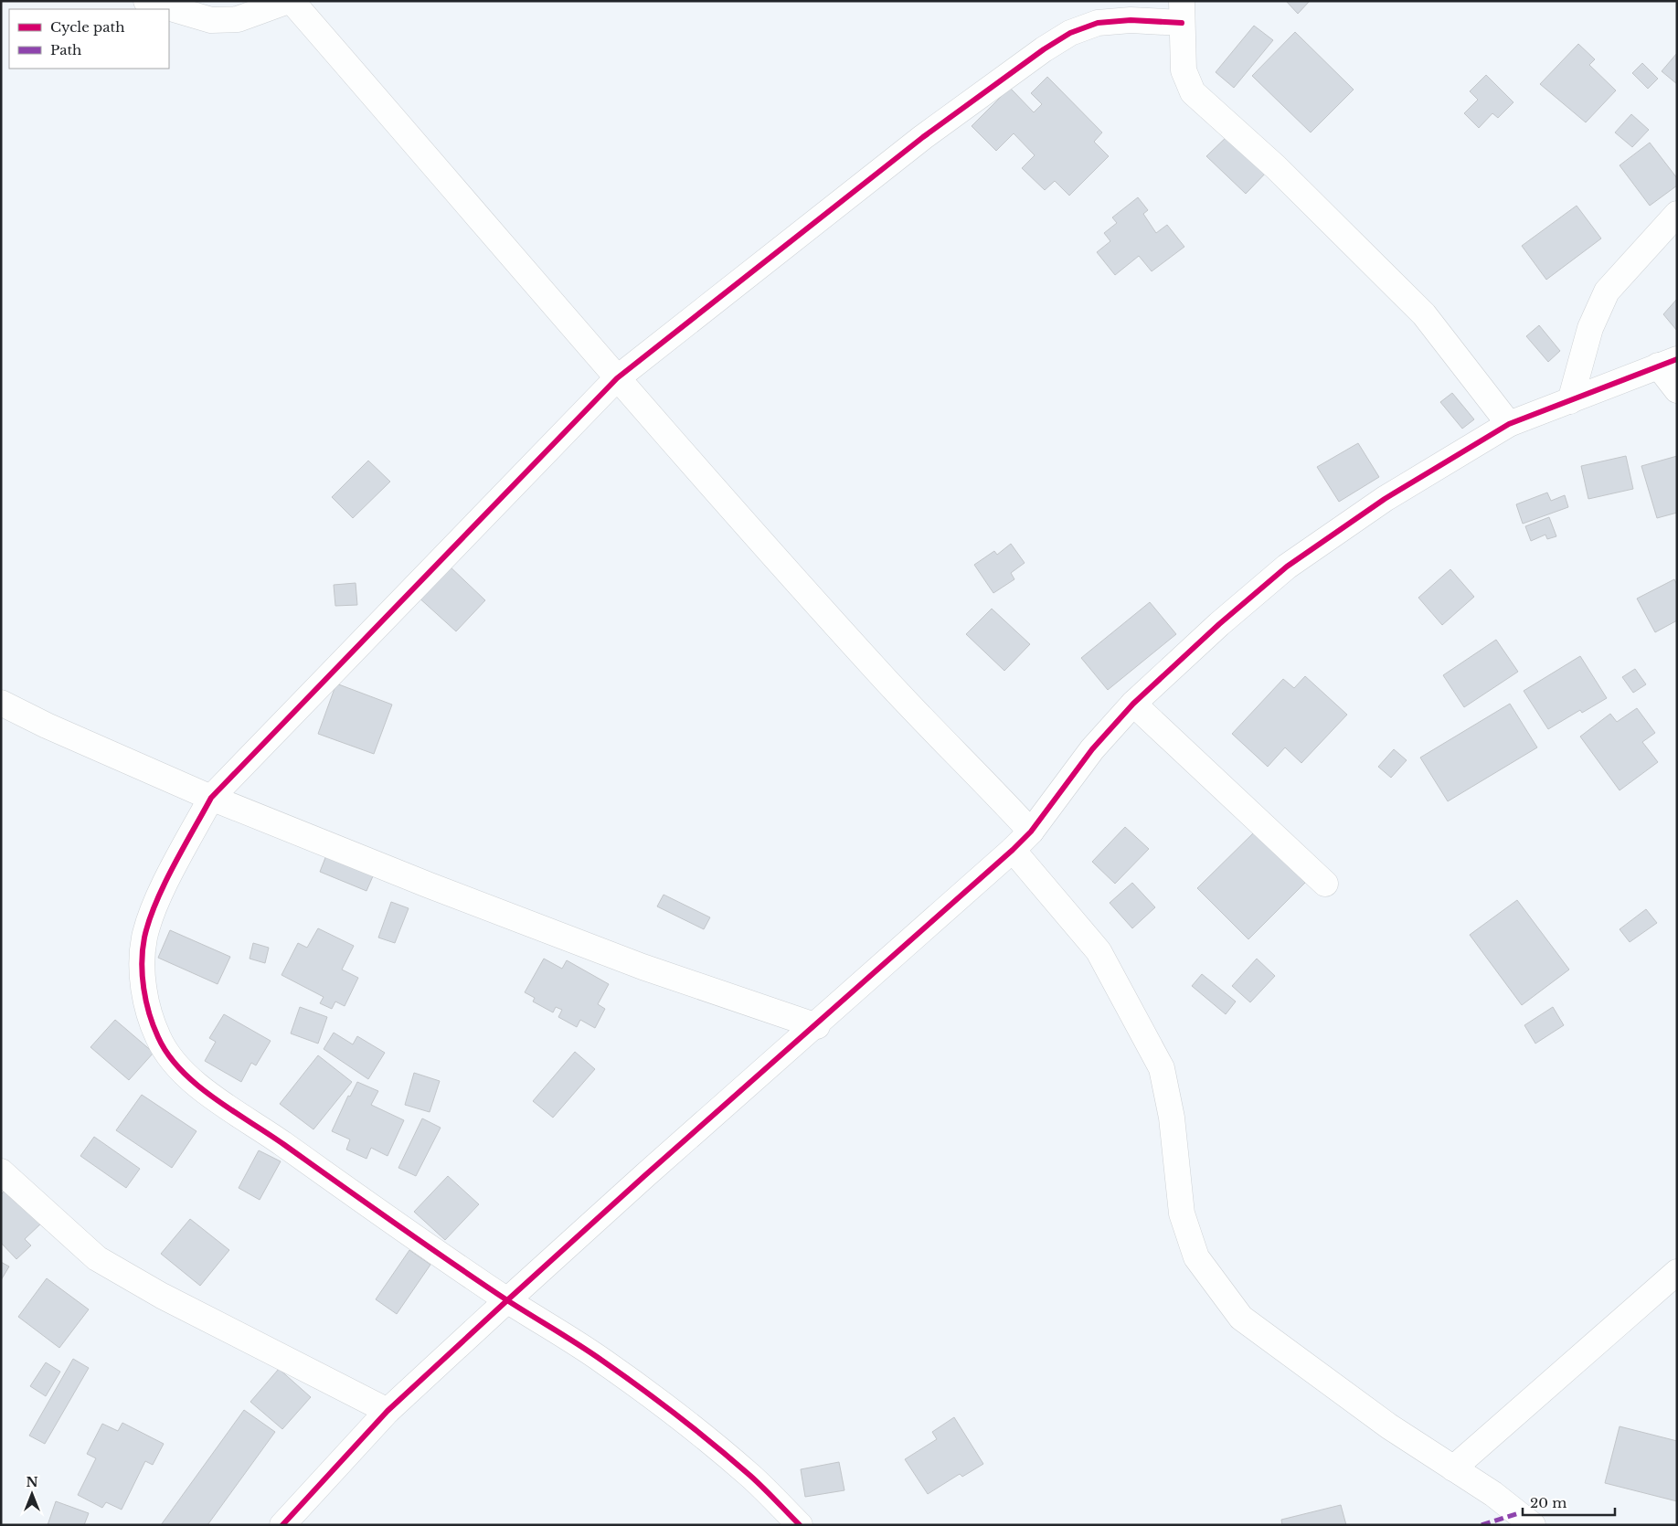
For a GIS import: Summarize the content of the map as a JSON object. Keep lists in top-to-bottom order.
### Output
{
  "legend": ["Cycle path", "Path"],
  "scale_bar": "20 m",
  "north": "top"
}
